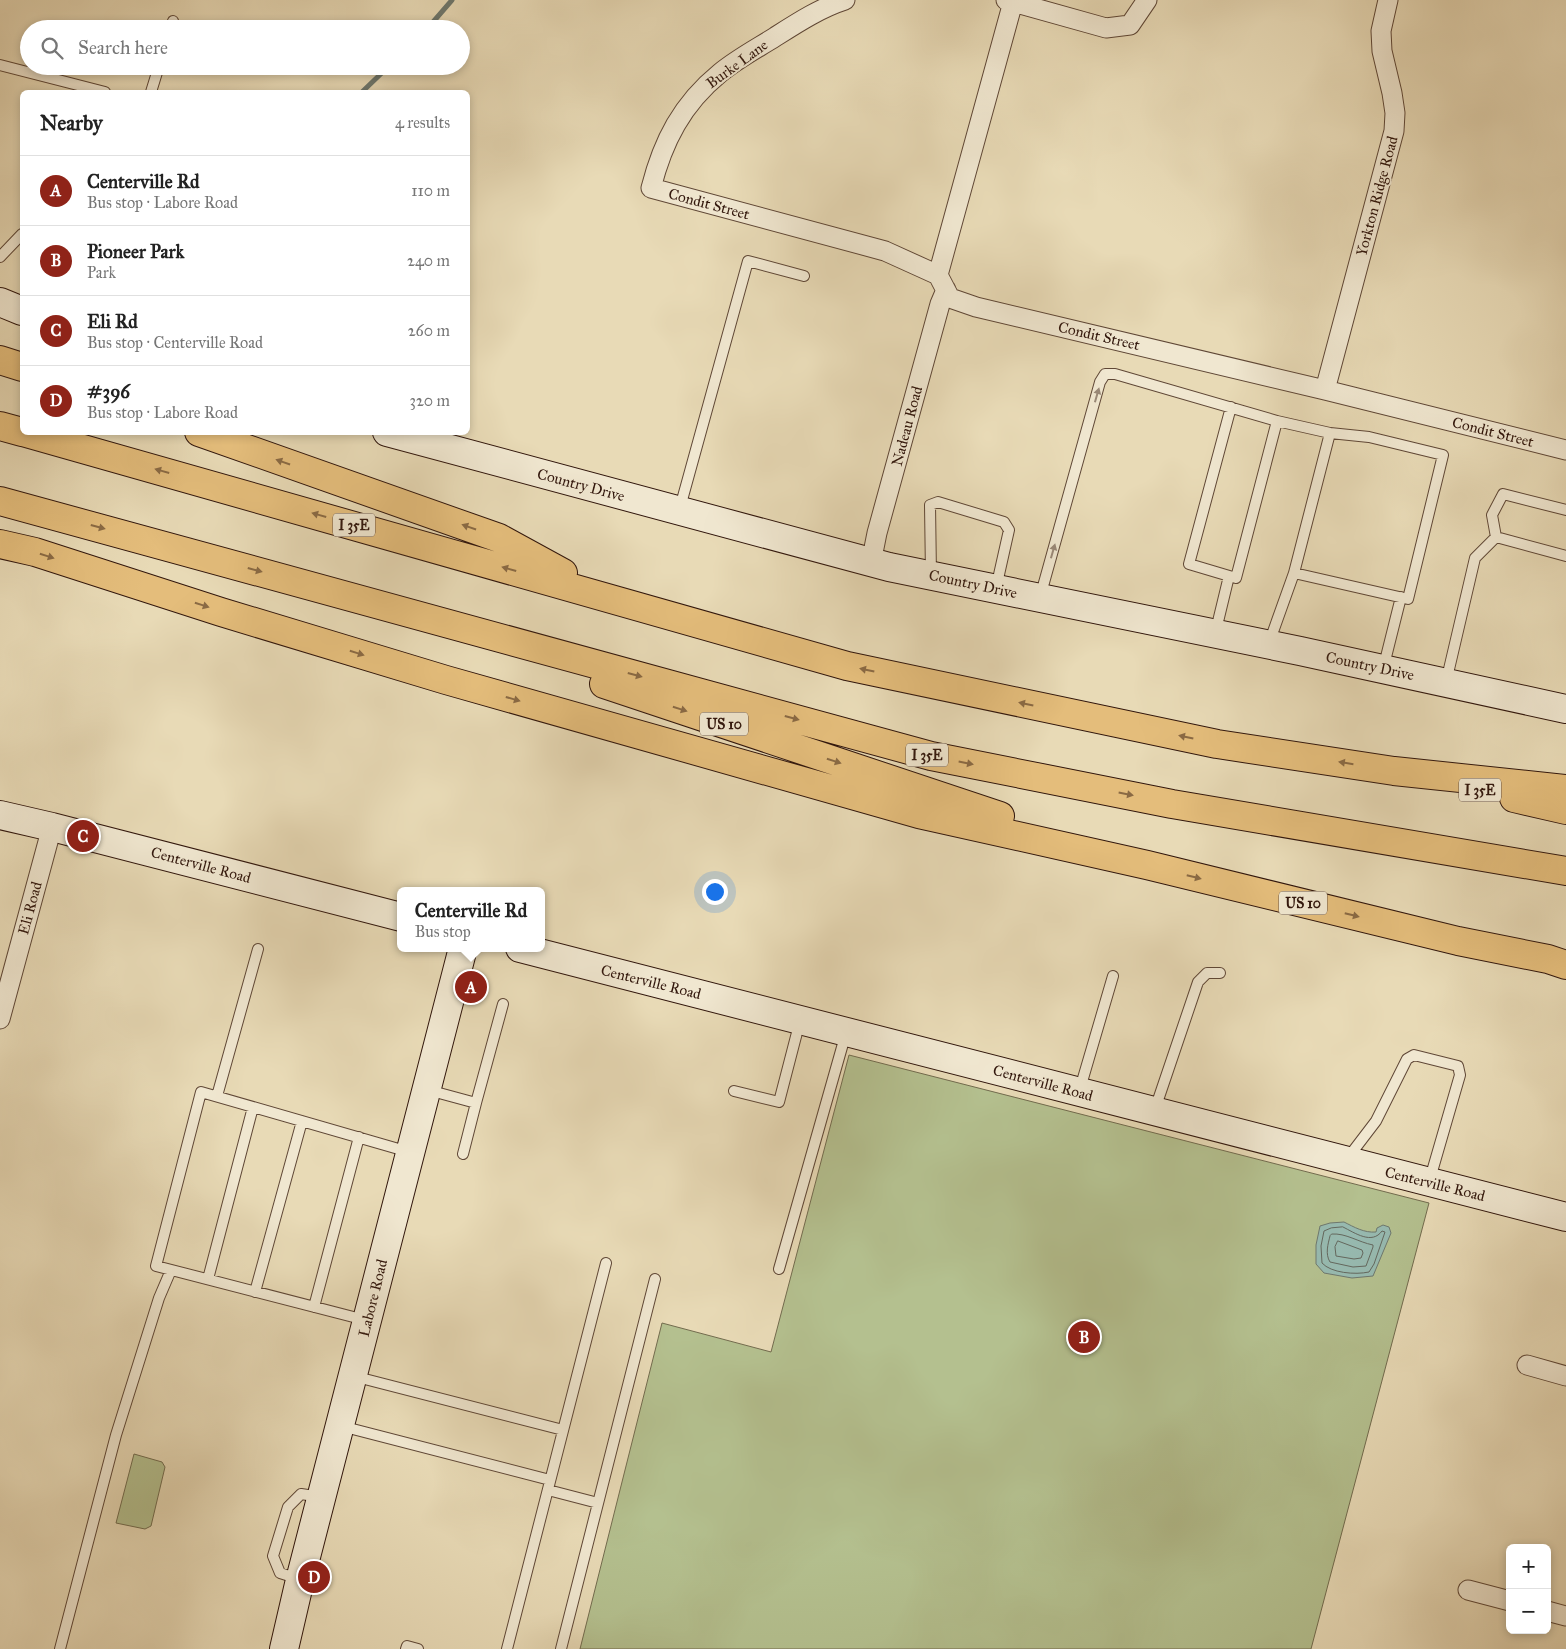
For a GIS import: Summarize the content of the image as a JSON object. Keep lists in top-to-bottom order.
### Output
{
  "streets": {
    "highway": ["I 35E", "US 10"],
    "street": [
      "Burke Lane",
      "Yorkton Ridge Road",
      "Condit Street",
      "Nadeau Road",
      "Country Drive",
      "Centerville Road",
      "Eli Road",
      "Labore Road"
    ]
  },
  "crossings": [
    ["Burke Lane", "Condit Street"],
    ["Yorkton Ridge Road", "Condit Street"],
    ["Condit Street", "Nadeau Road"],
    ["Nadeau Road", "Country Drive"],
    ["I 35E", "US 10"],
    ["Centerville Road", "Eli Road"]
  ],
  "page": {
    "search": "Search here",
    "heading": ["Nearby", "4 results"],
    "list": [
      {
        "mark": "A",
        "name": "Centerville Rd",
        "note": "Bus stop · Labore Road",
        "value": "110 m"
      },
      {
        "mark": "B",
        "name": "Pioneer Park",
        "note": "Park",
        "value": "240 m"
      },
      {
        "mark": "C",
        "name": "Eli Rd",
        "note": "Bus stop · Centerville Road",
        "value": "260 m"
      },
      {
        "mark": "D",
        "name": "#396",
        "note": "Bus stop · Labore Road",
        "value": "320 m"
      }
    ],
    "pins": [
      "C",
      "A",
      "B",
      "D"
    ],
    "popup": ["Centerville Rd", "Bus stop"],
    "map_buttons": ["+", "−"]
  }
}
